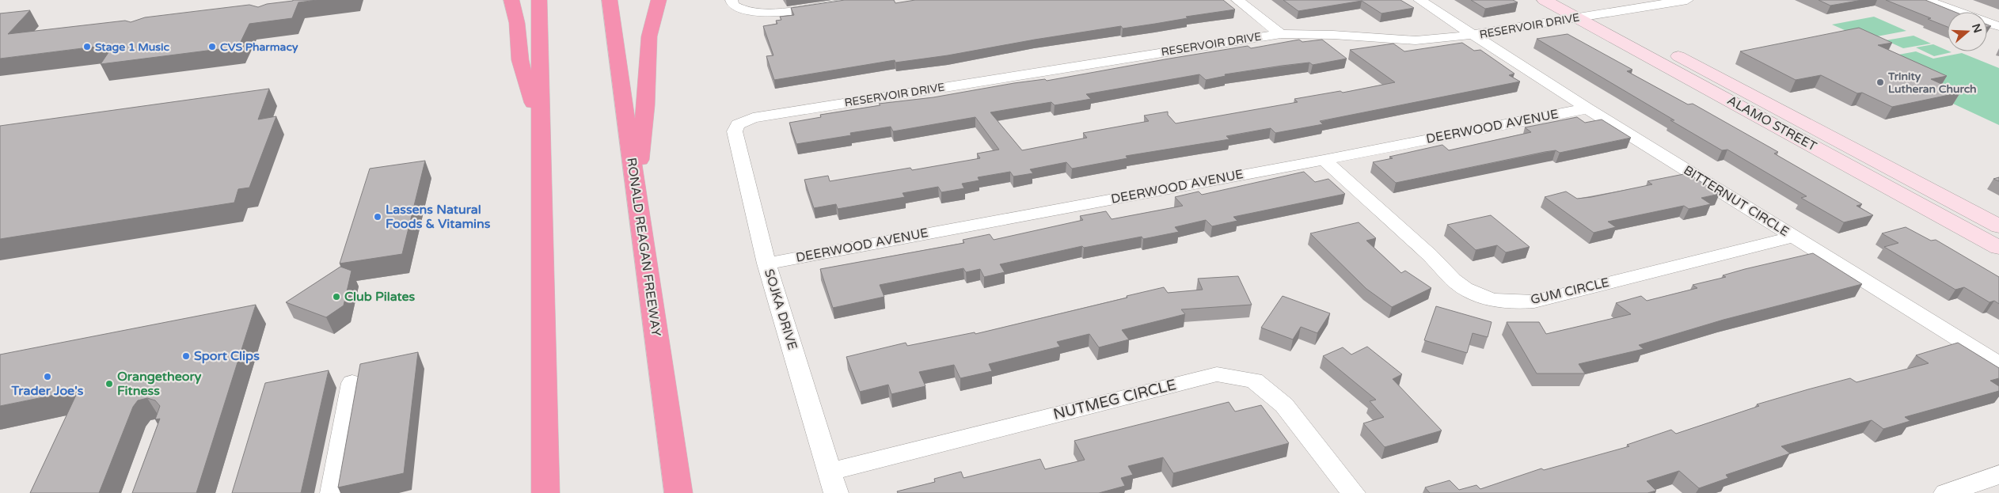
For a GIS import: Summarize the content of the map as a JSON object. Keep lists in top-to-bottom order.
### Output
{
  "streets": {
    "highway": ["RONALD REAGAN FREEWAY"],
    "main road": ["ALAMO STREET"],
    "street": [
      "RESERVOIR DRIVE",
      "DEERWOOD AVENUE",
      "BITTERNUT CIRCLE",
      "GUM CIRCLE",
      "SOJKA DRIVE",
      "NUTMEG CIRCLE"
    ]
  },
  "crossings": [
    ["RESERVOIR DRIVE", "ALAMO STREET"],
    ["RESERVOIR DRIVE", "BITTERNUT CIRCLE"],
    ["RESERVOIR DRIVE", "SOJKA DRIVE"],
    ["DEERWOOD AVENUE", "BITTERNUT CIRCLE"],
    ["DEERWOOD AVENUE", "GUM CIRCLE"],
    ["DEERWOOD AVENUE", "SOJKA DRIVE"],
    ["BITTERNUT CIRCLE", "GUM CIRCLE"],
    ["SOJKA DRIVE", "NUTMEG CIRCLE"]
  ],
  "places": [
    "Stage 1 Music",
    "CVS Pharmacy",
    "Trinity Lutheran Church",
    "Lassens Natural Foods & Vitamins",
    "Club Pilates",
    "Sport Clips",
    "Trader Joe's",
    "Orangetheory Fitness"
  ],
  "north": "right"
}
